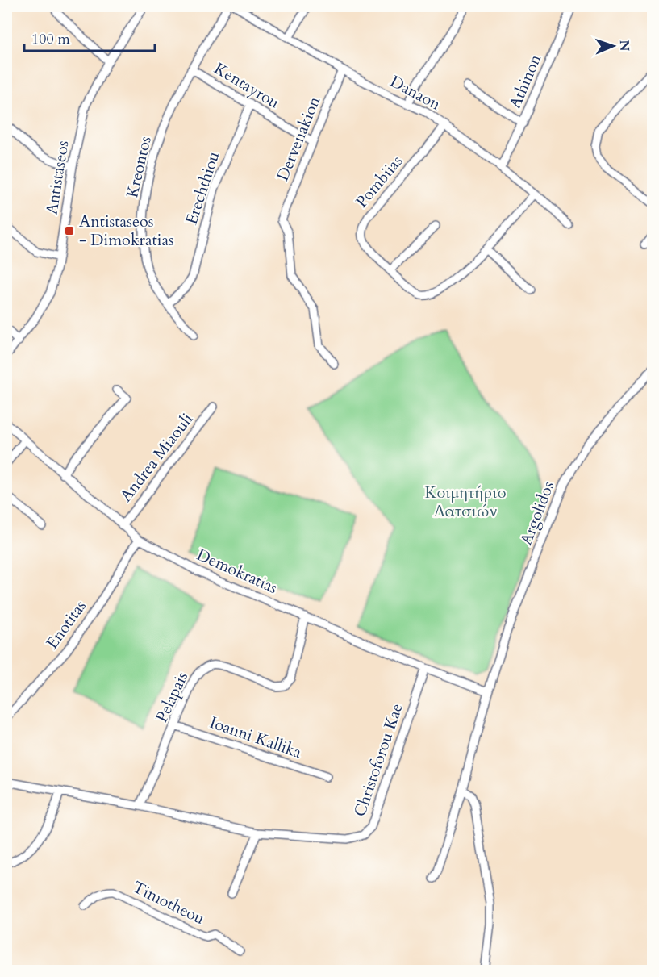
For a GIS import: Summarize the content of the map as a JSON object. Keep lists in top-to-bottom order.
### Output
{
  "streets": {
    "street": [
      "Athinon",
      "Kentayrou",
      "Danaon",
      "Dervenakion",
      "Kreontos",
      "Antistaseos",
      "Pombiias",
      "Erechthiou",
      "Andrea Miaouli",
      "Argolidos",
      "Demokratias",
      "Enotitas",
      "Pelapais",
      "Ioanni Kallika",
      "Christoforou Kae",
      "Timotheou"
    ]
  },
  "crossings": [
    ["Athinon", "Danaon"],
    ["Kentayrou", "Dervenakion"],
    ["Kentayrou", "Kreontos"],
    ["Kentayrou", "Erechthiou"],
    ["Danaon", "Dervenakion"],
    ["Danaon", "Pombiias"],
    ["Kreontos", "Erechthiou"],
    ["Andrea Miaouli", "Demokratias"],
    ["Argolidos", "Demokratias"],
    ["Demokratias", "Enotitas"],
    ["Demokratias", "Pelapais"],
    ["Demokratias", "Christoforou Kae"],
    ["Pelapais", "Ioanni Kallika"],
    ["Pelapais", "Christoforou Kae"]
  ],
  "parks": ["Κοιμητήριο Λατσιών"],
  "places": {
    "transit": ["Antistaseos - Dimokratias"]
  },
  "scale_bar": "100 m",
  "north": "right"
}
